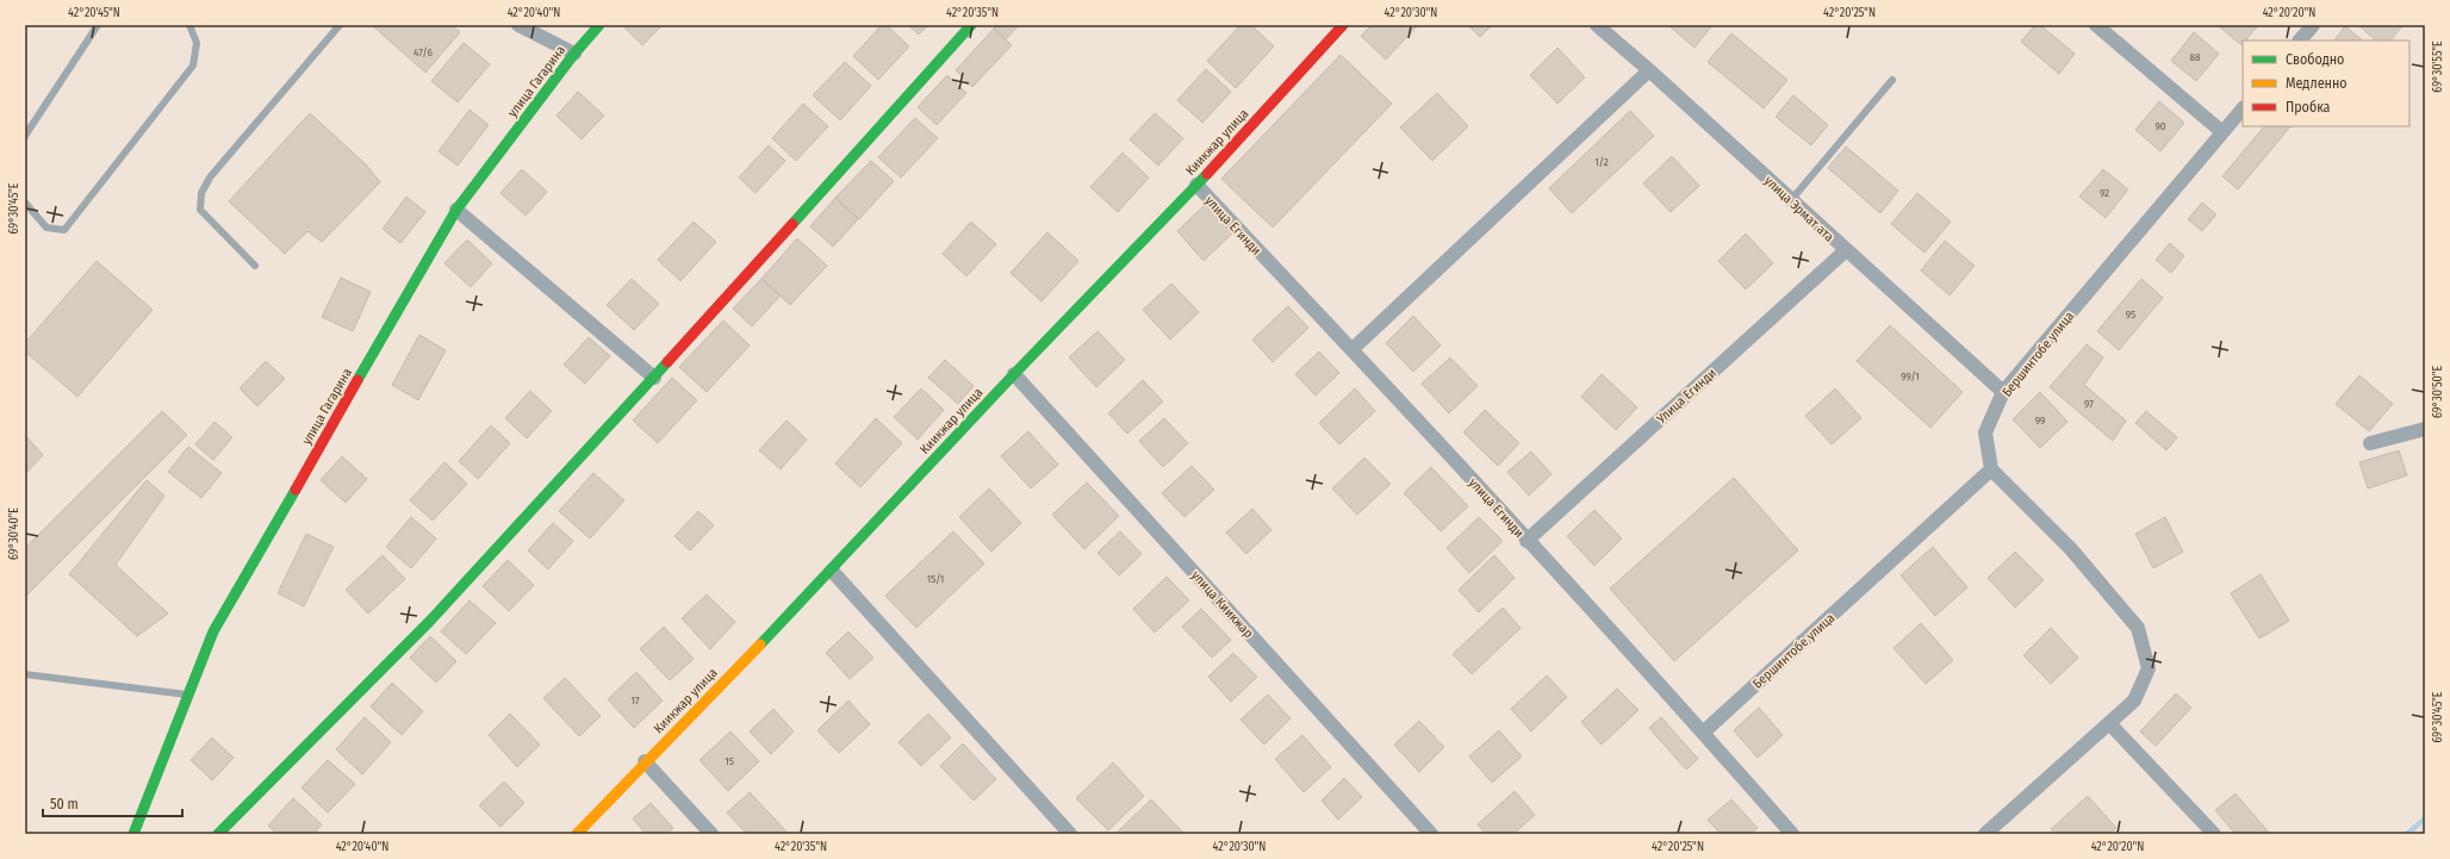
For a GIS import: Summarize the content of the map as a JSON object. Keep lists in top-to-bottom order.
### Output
{
  "streets": {
    "street": [
      "улица Гагарина",
      "Киикжар улица",
      "улица Эрмат ата",
      "улица Егинди",
      "Бершинтобе улица",
      "Улица Егинди",
      "улица Киикжар"
    ]
  },
  "crossings": [
    ["Киикжар улица", "улица Егинди"],
    ["Киикжар улица", "улица Киикжар"],
    ["улица Эрмат ата", "Бершинтобе улица"],
    ["улица Эрмат ата", "Улица Егинди"],
    ["улица Егинди", "Бершинтобе улица"],
    ["улица Егинди", "Улица Егинди"]
  ],
  "house_numbers": [
    "47/6",
    "88",
    "90",
    "1/2",
    "92",
    "95",
    "99/1",
    "97",
    "99",
    "15/1",
    "17",
    "15"
  ],
  "legend": ["Свободно", "Медленно", "Пробка"],
  "scale_bar": "50 m",
  "coordinates": [
    "42°20'45\"N",
    "42°20'40\"N",
    "42°20'35\"N",
    "42°20'30\"N",
    "42°20'25\"N",
    "42°20'20\"N",
    "69°30'55\"E",
    "69°30'45\"E",
    "69°30'50\"E",
    "69°30'40\"E"
  ]
}
